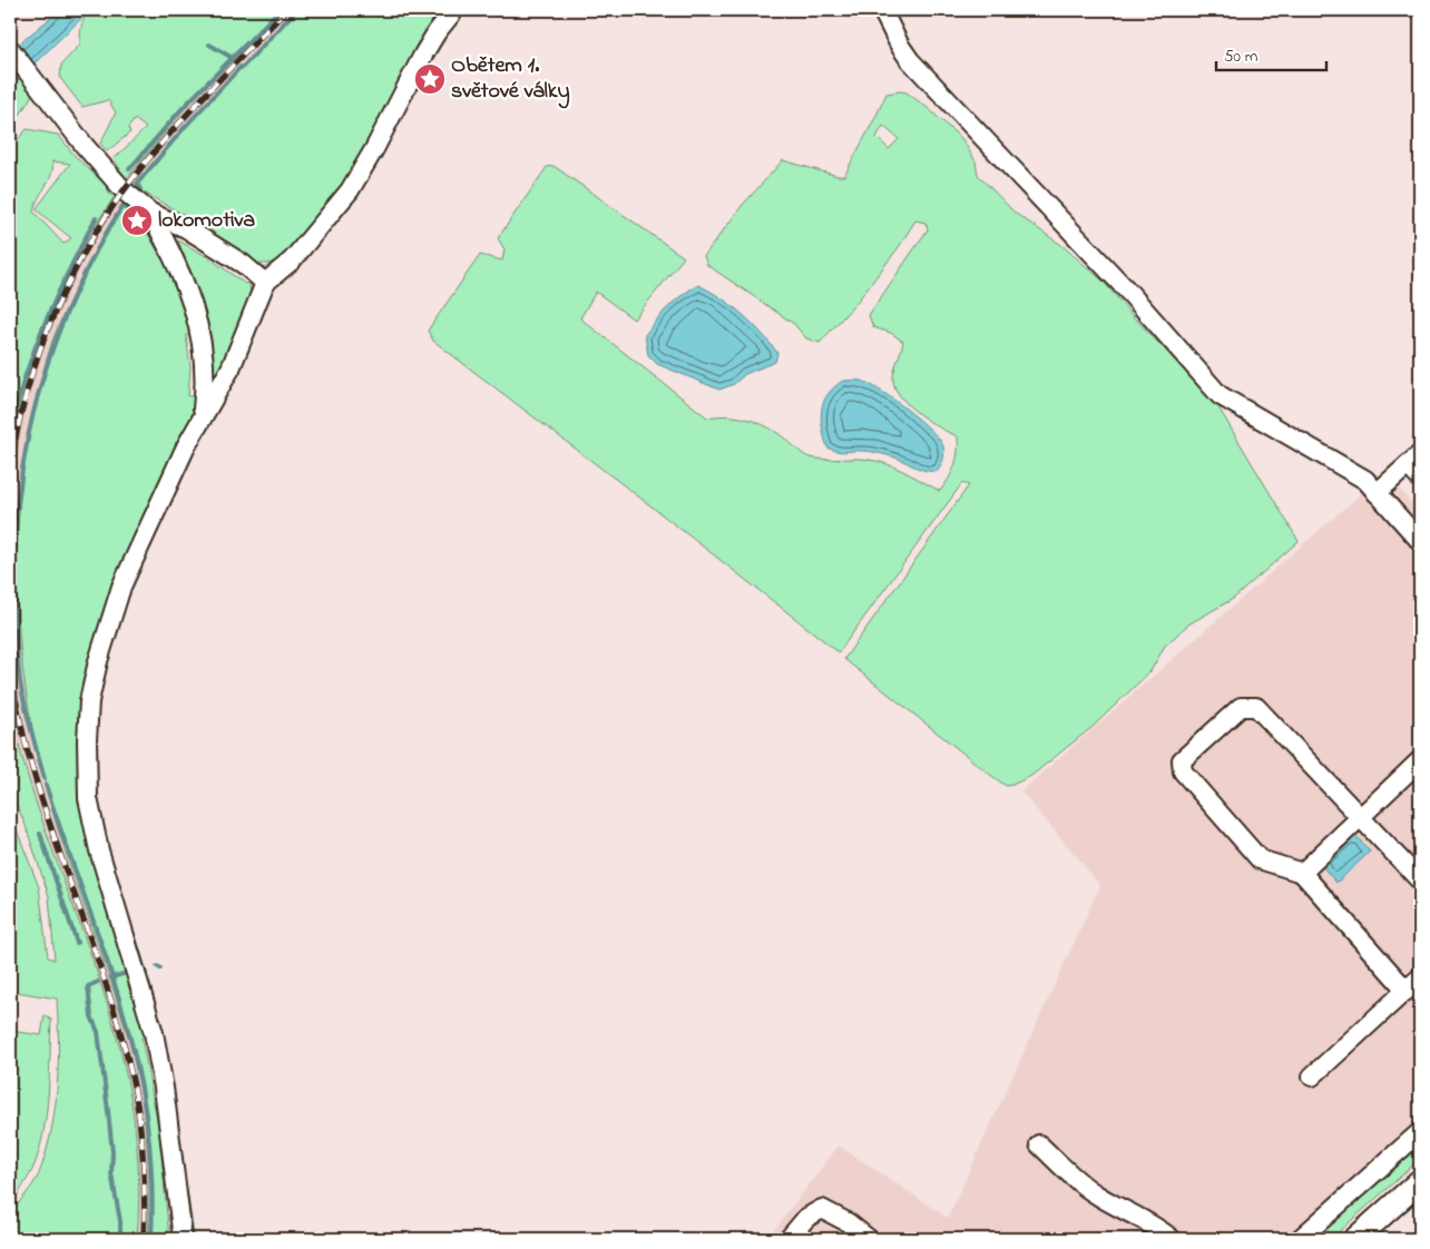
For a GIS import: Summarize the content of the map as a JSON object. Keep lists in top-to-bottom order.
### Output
{
  "places": {
    "place": ["Obětem 1. světové války", "lokomotiva"]
  },
  "scale_bar": "50 m"
}
